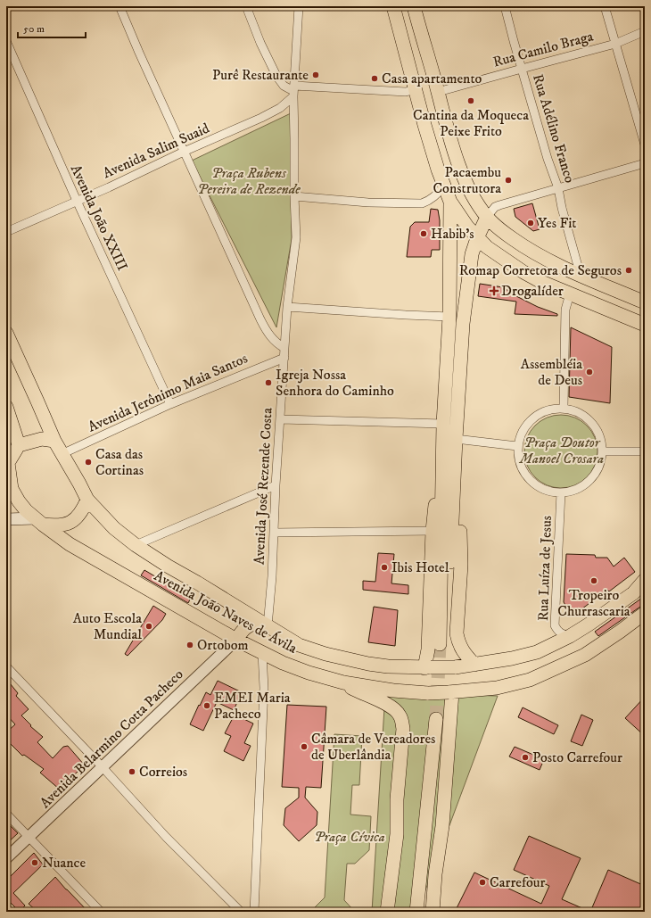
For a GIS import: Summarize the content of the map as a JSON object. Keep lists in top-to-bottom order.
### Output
{
  "streets": {
    "main road": ["Avenida João Naves de Ávila"],
    "street": [
      "Rua Camilo Braga",
      "Rua Adélino Franco",
      "Avenida Salim Suaid",
      "Avenida João XXIII",
      "Avenida Jerônimo Maia Santos",
      "Avenida José Rezende Costa",
      "Rua Luíza de Jesus",
      "Avenida Belarmino Cotta Pacheco"
    ]
  },
  "crossings": [
    ["Rua Camilo Braga", "Rua Adélino Franco"],
    ["Avenida Salim Suaid", "Avenida João XXIII"],
    ["Avenida Salim Suaid", "Avenida José Rezende Costa"],
    ["Avenida João XXIII", "Avenida Jerônimo Maia Santos"],
    ["Avenida Jerônimo Maia Santos", "Avenida José Rezende Costa"],
    ["Avenida Jerônimo Maia Santos", "Avenida João Naves de Ávila"],
    ["Avenida José Rezende Costa", "Avenida João Naves de Ávila"],
    ["Rua Luíza de Jesus", "Avenida João Naves de Ávila"],
    ["Avenida João Naves de Ávila", "Avenida Belarmino Cotta Pacheco"]
  ],
  "parks": ["Praça Rubens Pereira de Rezende", "Praça Doutor Manoel Crosara", "Praça Cívica"],
  "places": {
    "other": [
      "Purê Restaurante",
      "Casa apartamento",
      "Cantina da Moqueca Peixe Frito",
      "Pacaembu Construtora",
      "Yes Fit",
      "Habib's",
      "Romap Corretora de Seguros",
      "Assembléia de Deus",
      "Igreja Nossa Senhora do Caminho",
      "Casa das Cortinas",
      "Ibis Hotel",
      "Tropeiro Churrascaria",
      "Auto Escola Mundial",
      "Ortobom",
      "EMEI Maria Pacheco",
      "Câmara de Vereadores de Uberlândia",
      "Posto Carrefour",
      "Correios",
      "Nuance",
      "Carrefour"
    ],
    "health": ["Drogalíder"]
  },
  "scale_bar": "50 m"
}
